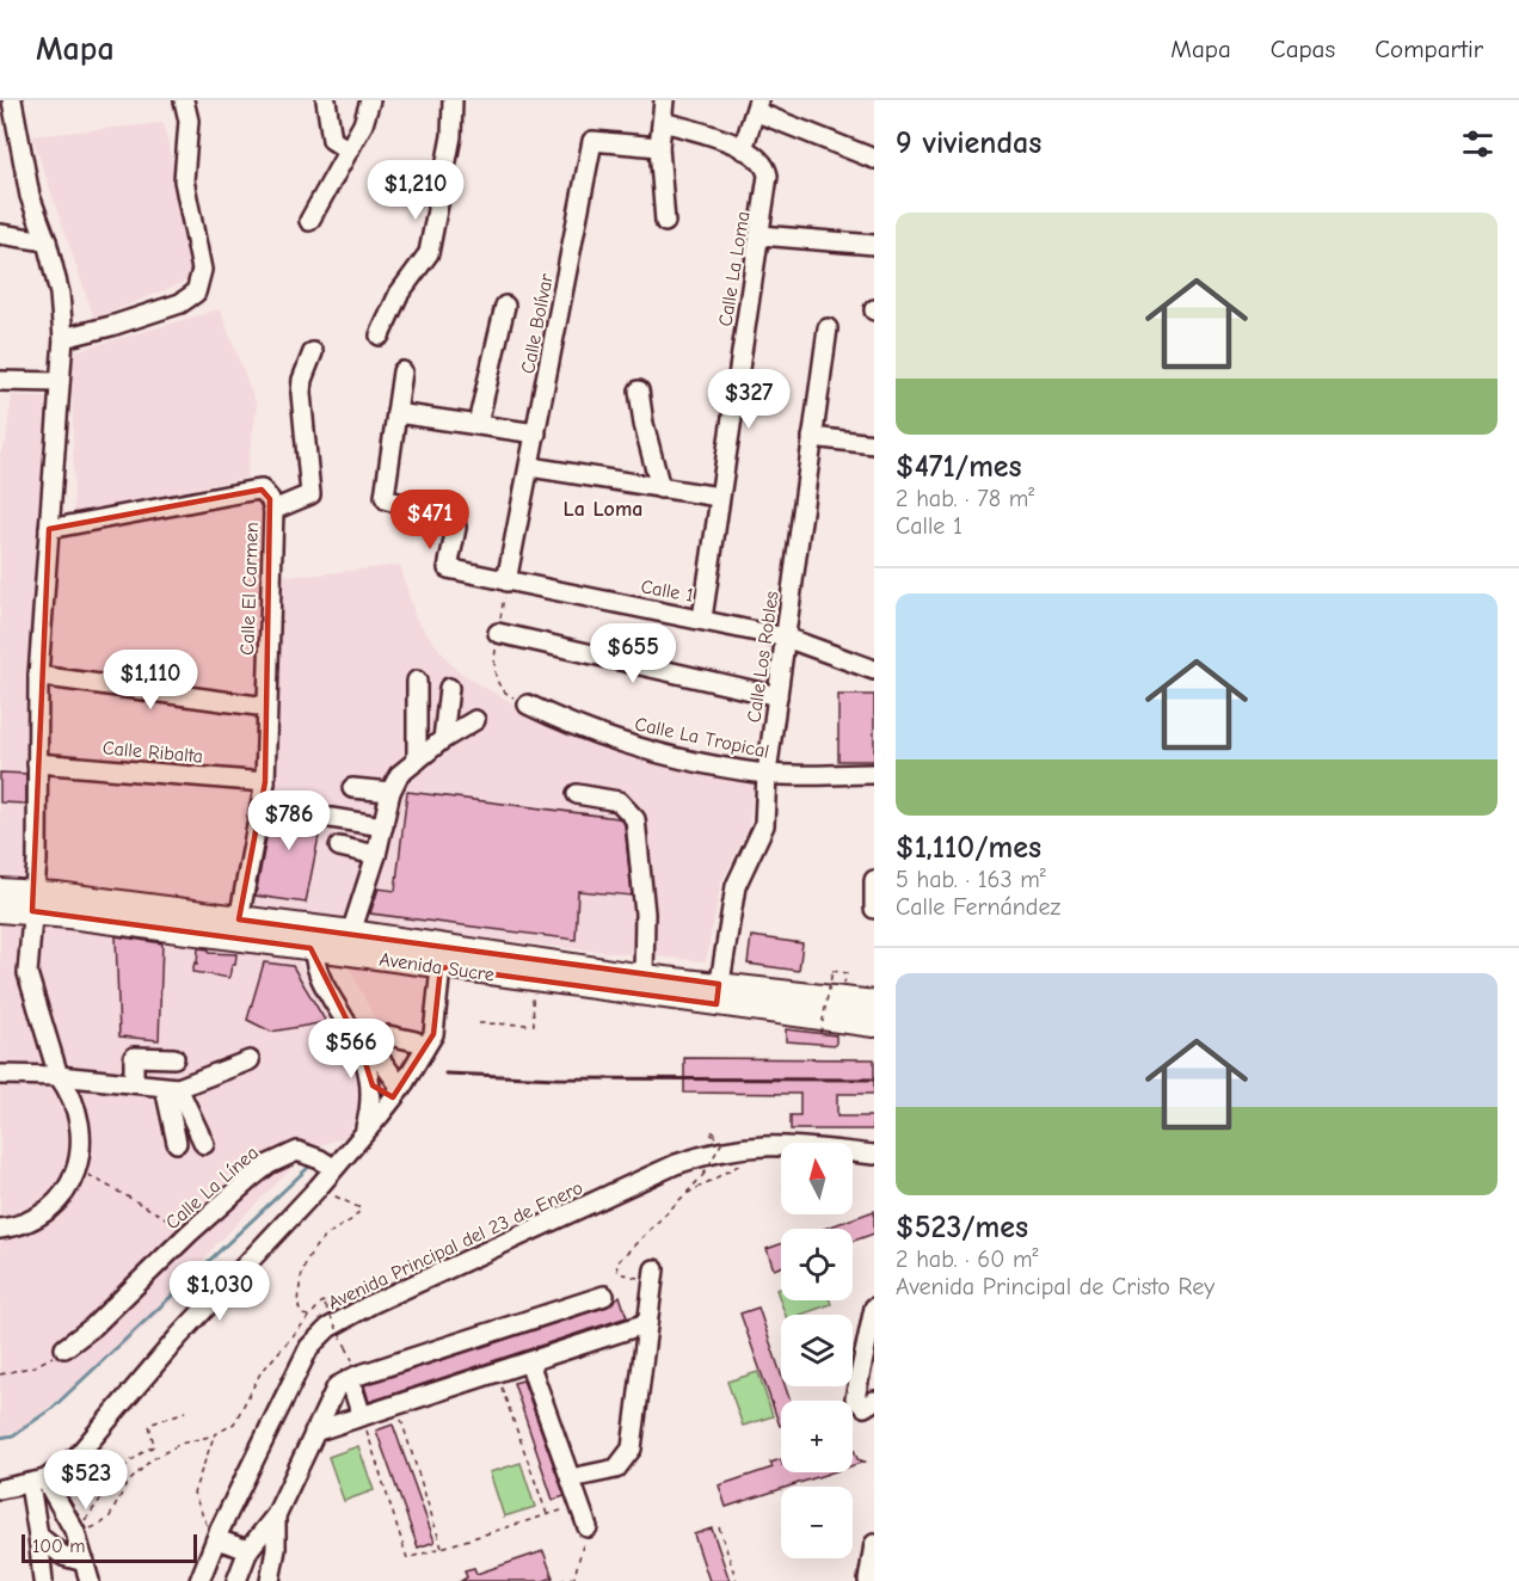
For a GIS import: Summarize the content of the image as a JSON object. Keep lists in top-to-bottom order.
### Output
{
  "streets": {
    "main road": ["Avenida Sucre"],
    "street": [
      "Calle La Loma",
      "Calle Bolívar",
      "Calle El Carmen",
      "Calle 1",
      "Calle Los Robles",
      "Calle La Tropical",
      "Calle Ribalta",
      "Calle La Línea",
      "Avenida Principal del 23 de Enero"
    ]
  },
  "crossings": [
    ["Calle La Loma", "Calle 1"],
    ["Calle Bolívar", "Calle 1"],
    ["Calle El Carmen", "Calle Ribalta"],
    ["Calle El Carmen", "Avenida Sucre"],
    ["Calle 1", "Calle Los Robles"],
    ["Calle Los Robles", "Calle La Tropical"],
    ["Calle Los Robles", "Avenida Sucre"]
  ],
  "districts": ["La Loma"],
  "scale_bar": "100 m",
  "north": "top",
  "page": {
    "header": "Mapa",
    "nav": ["Mapa", "Capas", "Compartir"],
    "heading": "9 viviendas",
    "price": [
      "$1,210",
      "$327",
      "$471",
      "$655",
      "$1,110",
      "$786",
      "$566",
      "$1,030",
      "$523"
    ],
    "list": [
      {
        "name": "$471/mes",
        "note": "2 hab. · 78 m² · Calle 1"
      },
      {
        "name": "$1,110/mes",
        "note": "5 hab. · 163 m² · Calle Fernández"
      },
      {
        "name": "$523/mes",
        "note": "2 hab. · 60 m² · Avenida Principal de Cristo Rey"
      }
    ],
    "map_buttons": ["+", "−"],
    "scale": "100 m"
  }
}
